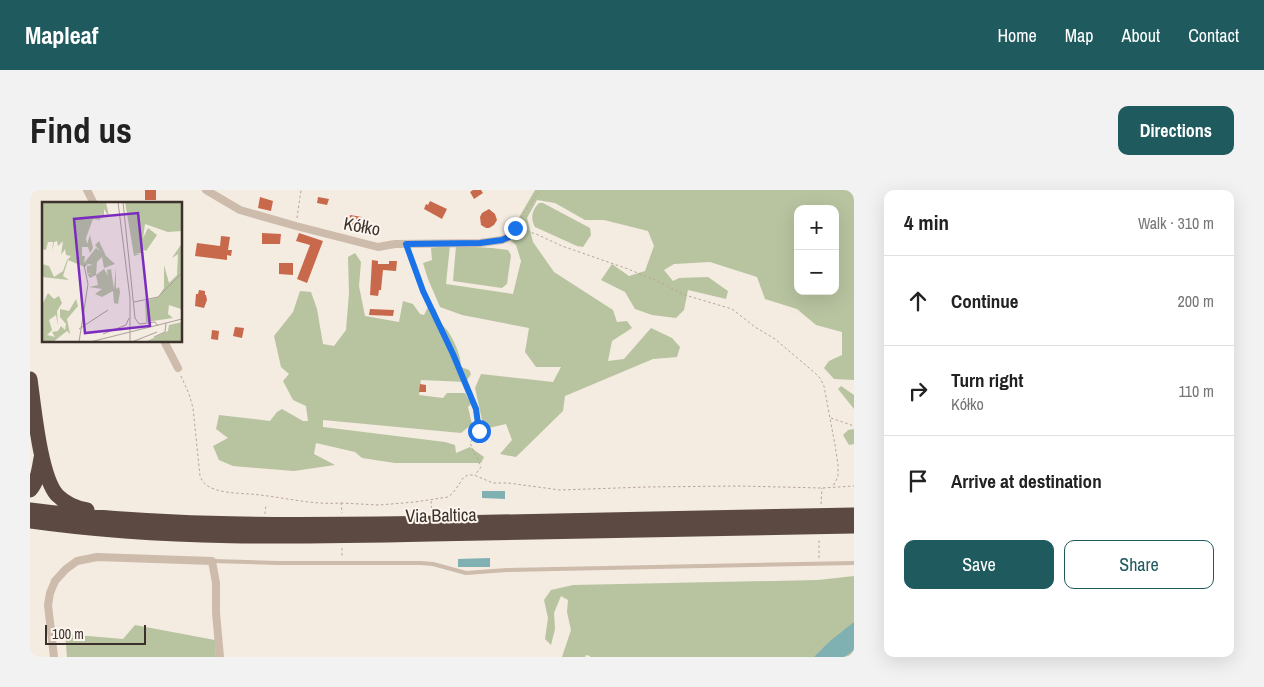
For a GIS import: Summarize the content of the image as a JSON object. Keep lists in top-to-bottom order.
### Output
{
  "streets": {
    "highway": ["Via Baltica"],
    "street": ["Kółko"]
  },
  "scale_bar": "100 m",
  "page": {
    "header": "Mapleaf",
    "nav": [
      "Home",
      "Map",
      "About",
      "Contact"
    ],
    "buttons": [
      "Directions",
      ["Save", "Share"]
    ],
    "title": "Find us",
    "heading": ["4 min", "Walk · 310 m"],
    "map_buttons": ["+", "−"],
    "list": [
      ["Continue", "200 m"],
      ["Turn right", "Kółko", "110 m"],
      "Arrive at destination"
    ],
    "scale": "100 m"
  }
}
